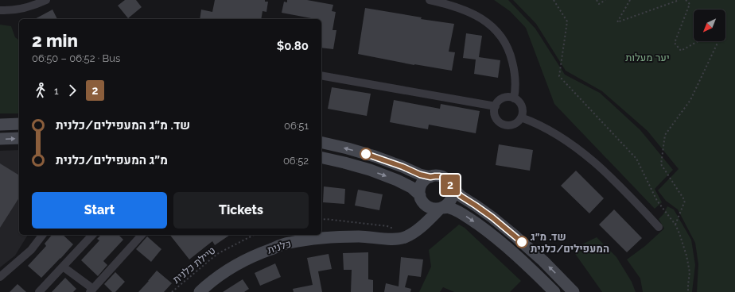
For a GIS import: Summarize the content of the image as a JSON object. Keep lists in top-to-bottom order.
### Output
{
  "streets": {
    "main road": ["כלנית"],
    "path": ["טיילת כלנית"]
  },
  "parks": ["יער מעלות"],
  "places": ["שד. מ״ג המעפילים/כלנית"],
  "lines": ["bus line 2"],
  "north": "bottom left",
  "page": {
    "on_map": "2",
    "heading": ["2 min", "06:50 – 06:52 · Bus", "$0.80"],
    "legs": ["1", "2"],
    "list": [
      {
        "name": "שד. מ״ג המעפילים/כלנית",
        "value": "06:51"
      },
      {
        "name": "מ״ג המעפילים/כלנית",
        "value": "06:52"
      }
    ],
    "buttons": ["Start", "Tickets"]
  }
}
